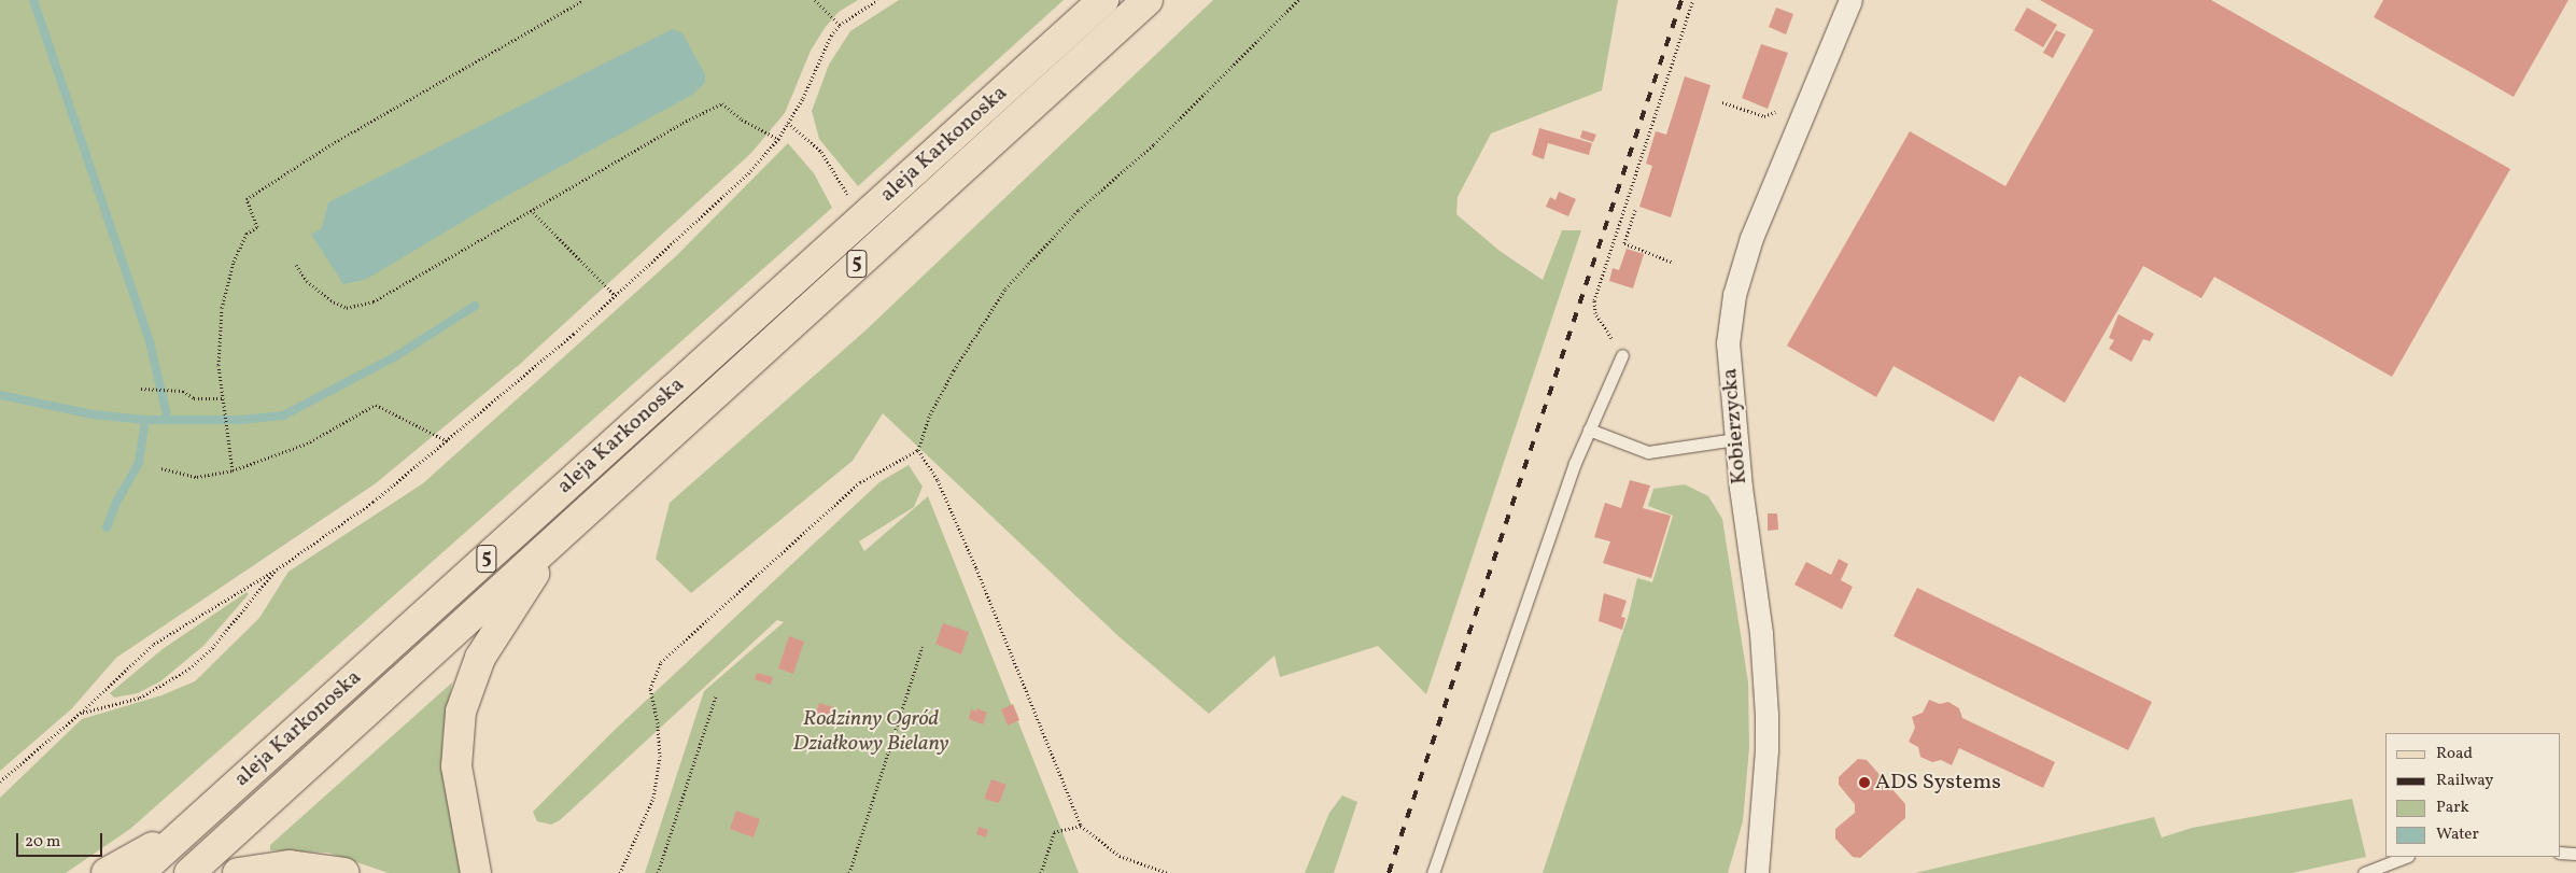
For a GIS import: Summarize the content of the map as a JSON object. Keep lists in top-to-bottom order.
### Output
{
  "streets": {
    "main road": ["aleja Karkonoska", "5"],
    "street": ["Kobierzycka"]
  },
  "parks": ["Rodzinny Ogród Działkowy Bielany"],
  "places": ["ADS Systems"],
  "legend": [
    "Road",
    "Railway",
    "Park",
    "Water"
  ],
  "scale_bar": "20 m"
}
